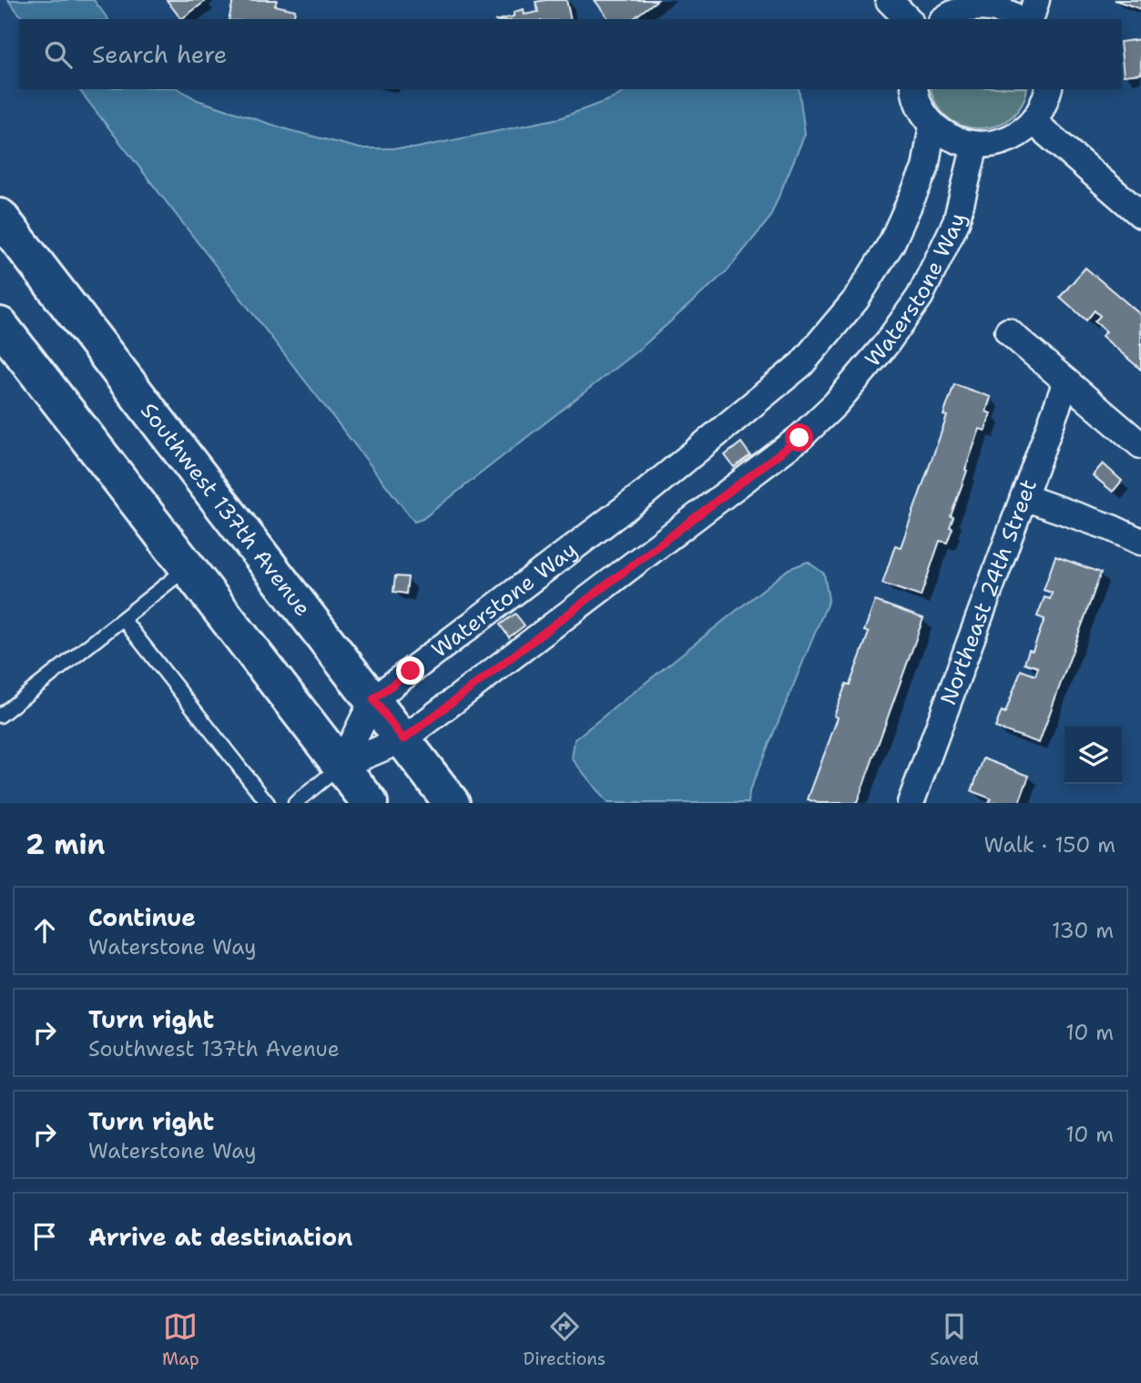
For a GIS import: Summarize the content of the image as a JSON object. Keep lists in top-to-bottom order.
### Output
{
  "streets": {
    "main road": ["Southwest 137th Avenue"],
    "street": ["Waterstone Way", "Northeast 24th Street"]
  },
  "crossings": [
    ["Waterstone Way", "Southwest 137th Avenue"]
  ],
  "page": {
    "search": "Search here",
    "heading": ["2 min", "Walk · 150 m"],
    "list": [
      ["Continue", "Waterstone Way", "130 m"],
      ["Turn right", "Southwest 137th Avenue", "10 m"],
      ["Turn right", "Waterstone Way", "10 m"],
      "Arrive at destination"
    ],
    "nav": ["Map", "Directions", "Saved"]
  }
}
